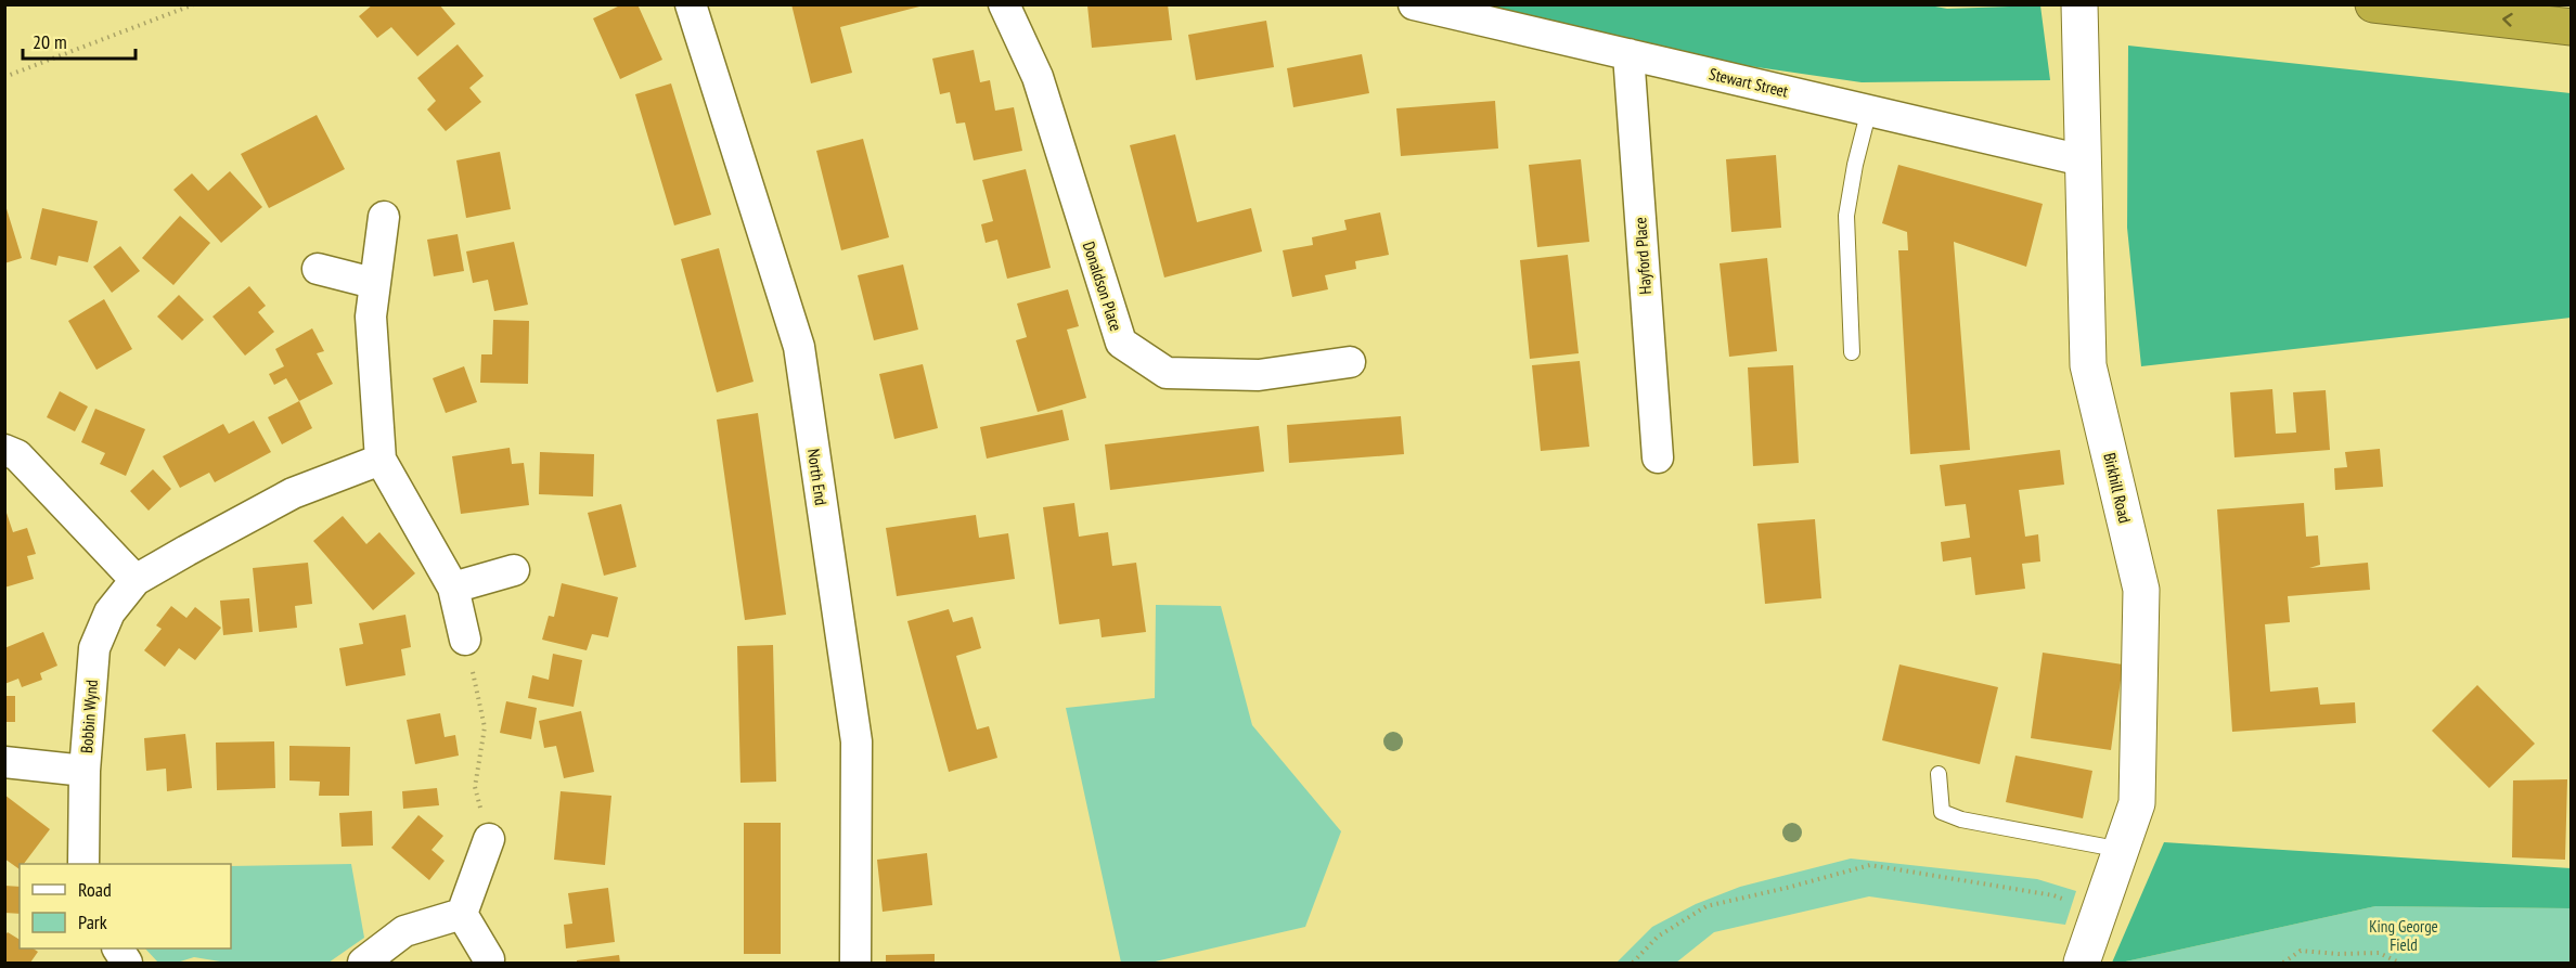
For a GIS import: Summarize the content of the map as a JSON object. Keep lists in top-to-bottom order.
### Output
{
  "streets": {
    "street": [
      "Stewart Street",
      "Hayford Place",
      "Donaldson Place",
      "North End",
      "Birkhill Road",
      "Bobbin Wynd"
    ]
  },
  "crossings": [
    ["Stewart Street", "Hayford Place"],
    ["Stewart Street", "Birkhill Road"]
  ],
  "parks": ["King George Field"],
  "legend": ["Road", "Park"],
  "scale_bar": "20 m"
}
